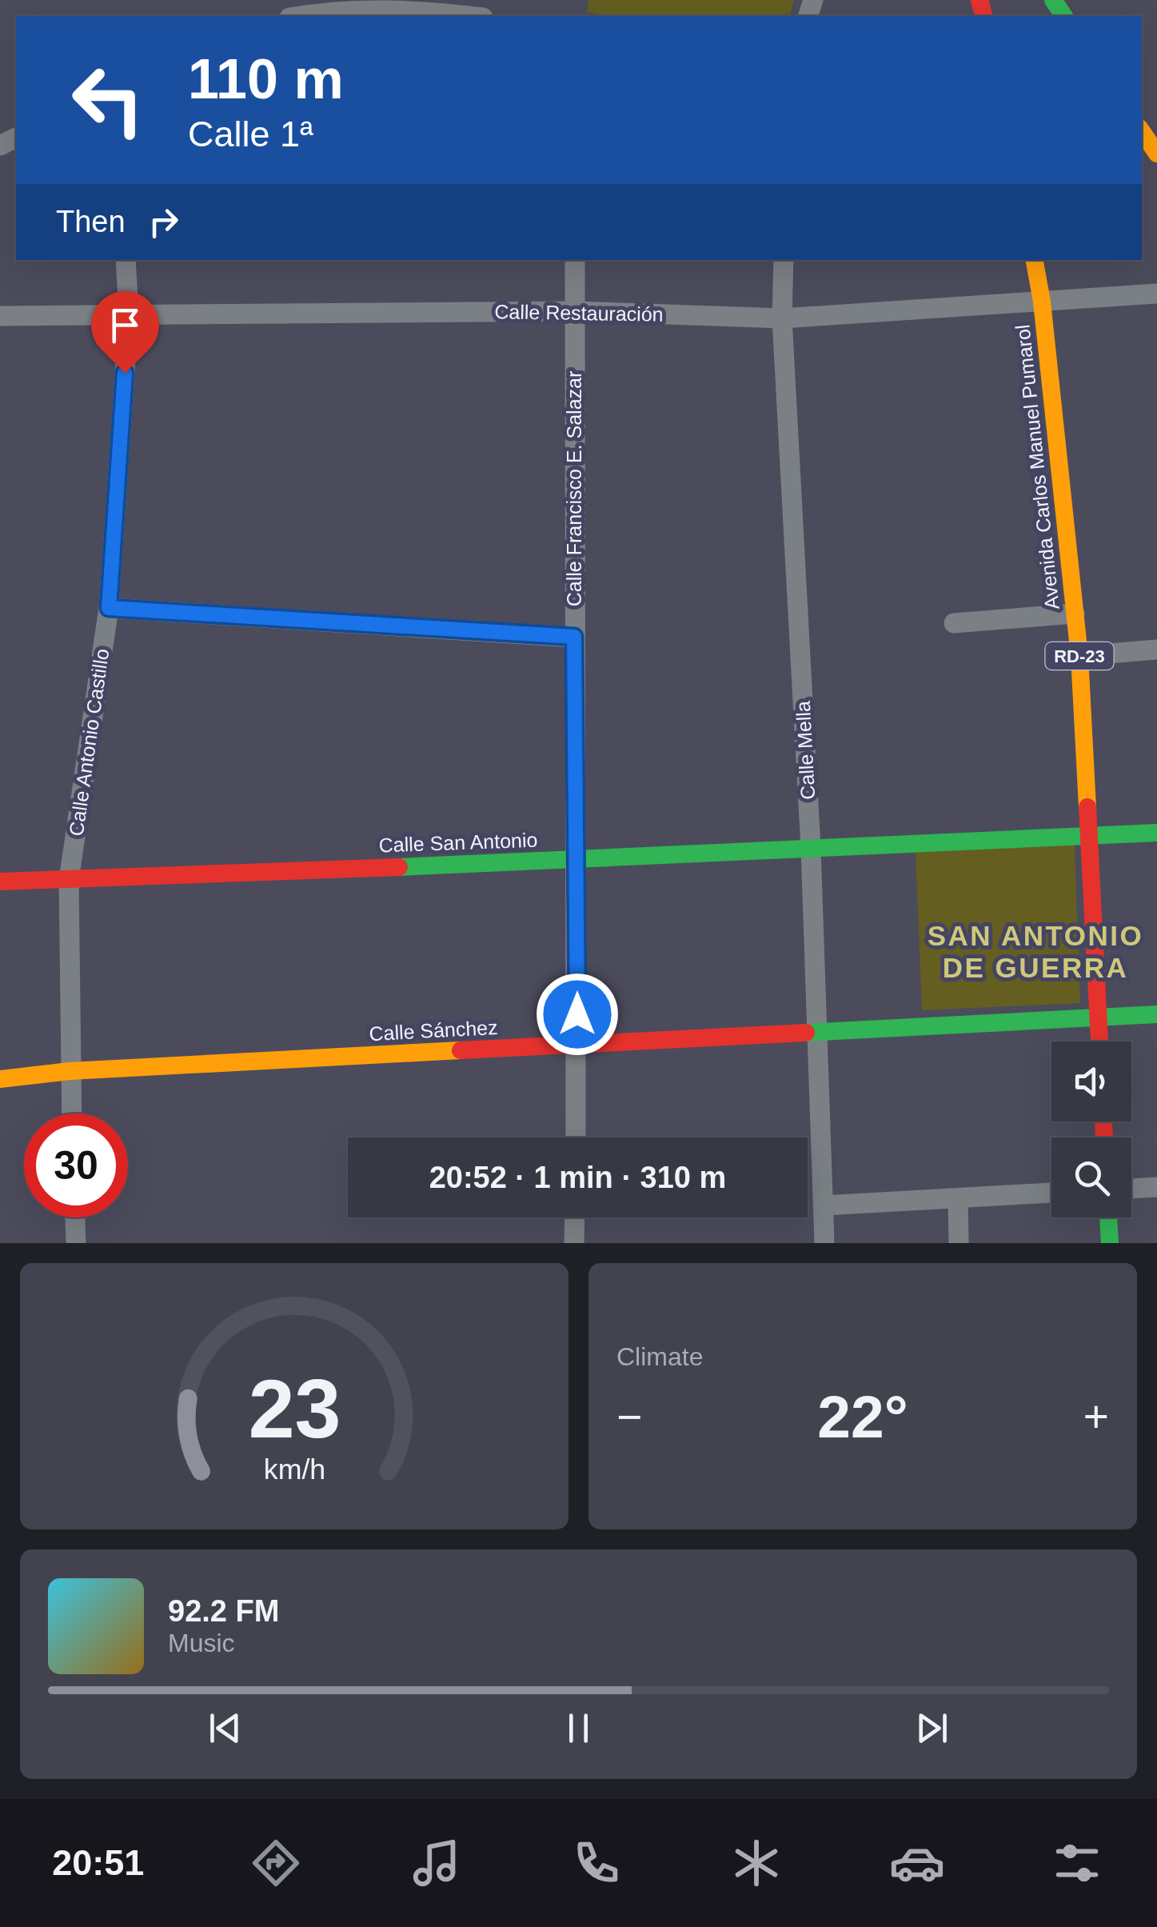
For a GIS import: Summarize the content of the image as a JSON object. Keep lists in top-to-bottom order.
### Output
{
  "streets": {
    "street": [
      "Calle Restauración",
      "Avenida Carlos Manuel Pumarol",
      "Calle Francisco E. Salazar",
      "RD-23",
      "Calle Antonio Castillo",
      "Calle Mella",
      "Calle San Antonio",
      "Calle Sánchez"
    ]
  },
  "crossings": [
    ["Calle Restauración", "Avenida Carlos Manuel Pumarol"],
    ["Calle Restauración", "Calle Francisco E. Salazar"],
    ["Calle Restauración", "Calle Antonio Castillo"],
    ["Calle Restauración", "Calle Mella"],
    ["Avenida Carlos Manuel Pumarol", "Calle San Antonio"],
    ["Avenida Carlos Manuel Pumarol", "Calle Sánchez"],
    ["Calle Francisco E. Salazar", "Calle San Antonio"],
    ["Calle Francisco E. Salazar", "Calle Sánchez"],
    ["Calle Antonio Castillo", "Calle San Antonio"],
    ["Calle Antonio Castillo", "Calle Sánchez"],
    ["Calle Mella", "Calle San Antonio"],
    ["Calle Mella", "Calle Sánchez"]
  ],
  "districts": ["SAN ANTONIO DE GUERRA"],
  "page": {
    "turn": ["110 m", "Calle 1ª"],
    "then": "Then",
    "limit": "30",
    "trip": "20:52 · 1 min · 310 m",
    "tile": "Climate",
    "heat": ["−", "22°", "+"],
    "song": ["92.2 FM", "Music"],
    "tabs": "20:51",
    "gauge": ["23", "km/h"]
  }
}
